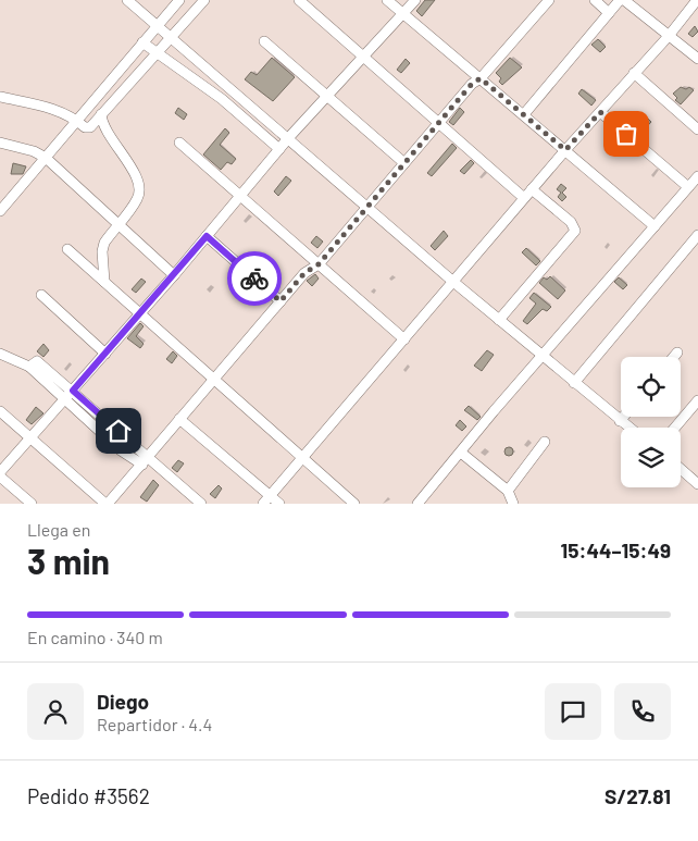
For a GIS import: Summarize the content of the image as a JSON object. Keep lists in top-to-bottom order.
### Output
{
  "page": {
    "heading": ["3 min", "Llega en", "15:44–15:49"],
    "panel": [
      "Diego",
      "Repartidor · 4.4",
      "Pedido #3562",
      "S/27.81"
    ],
    "bar": "En camino · 340 m"
  }
}
